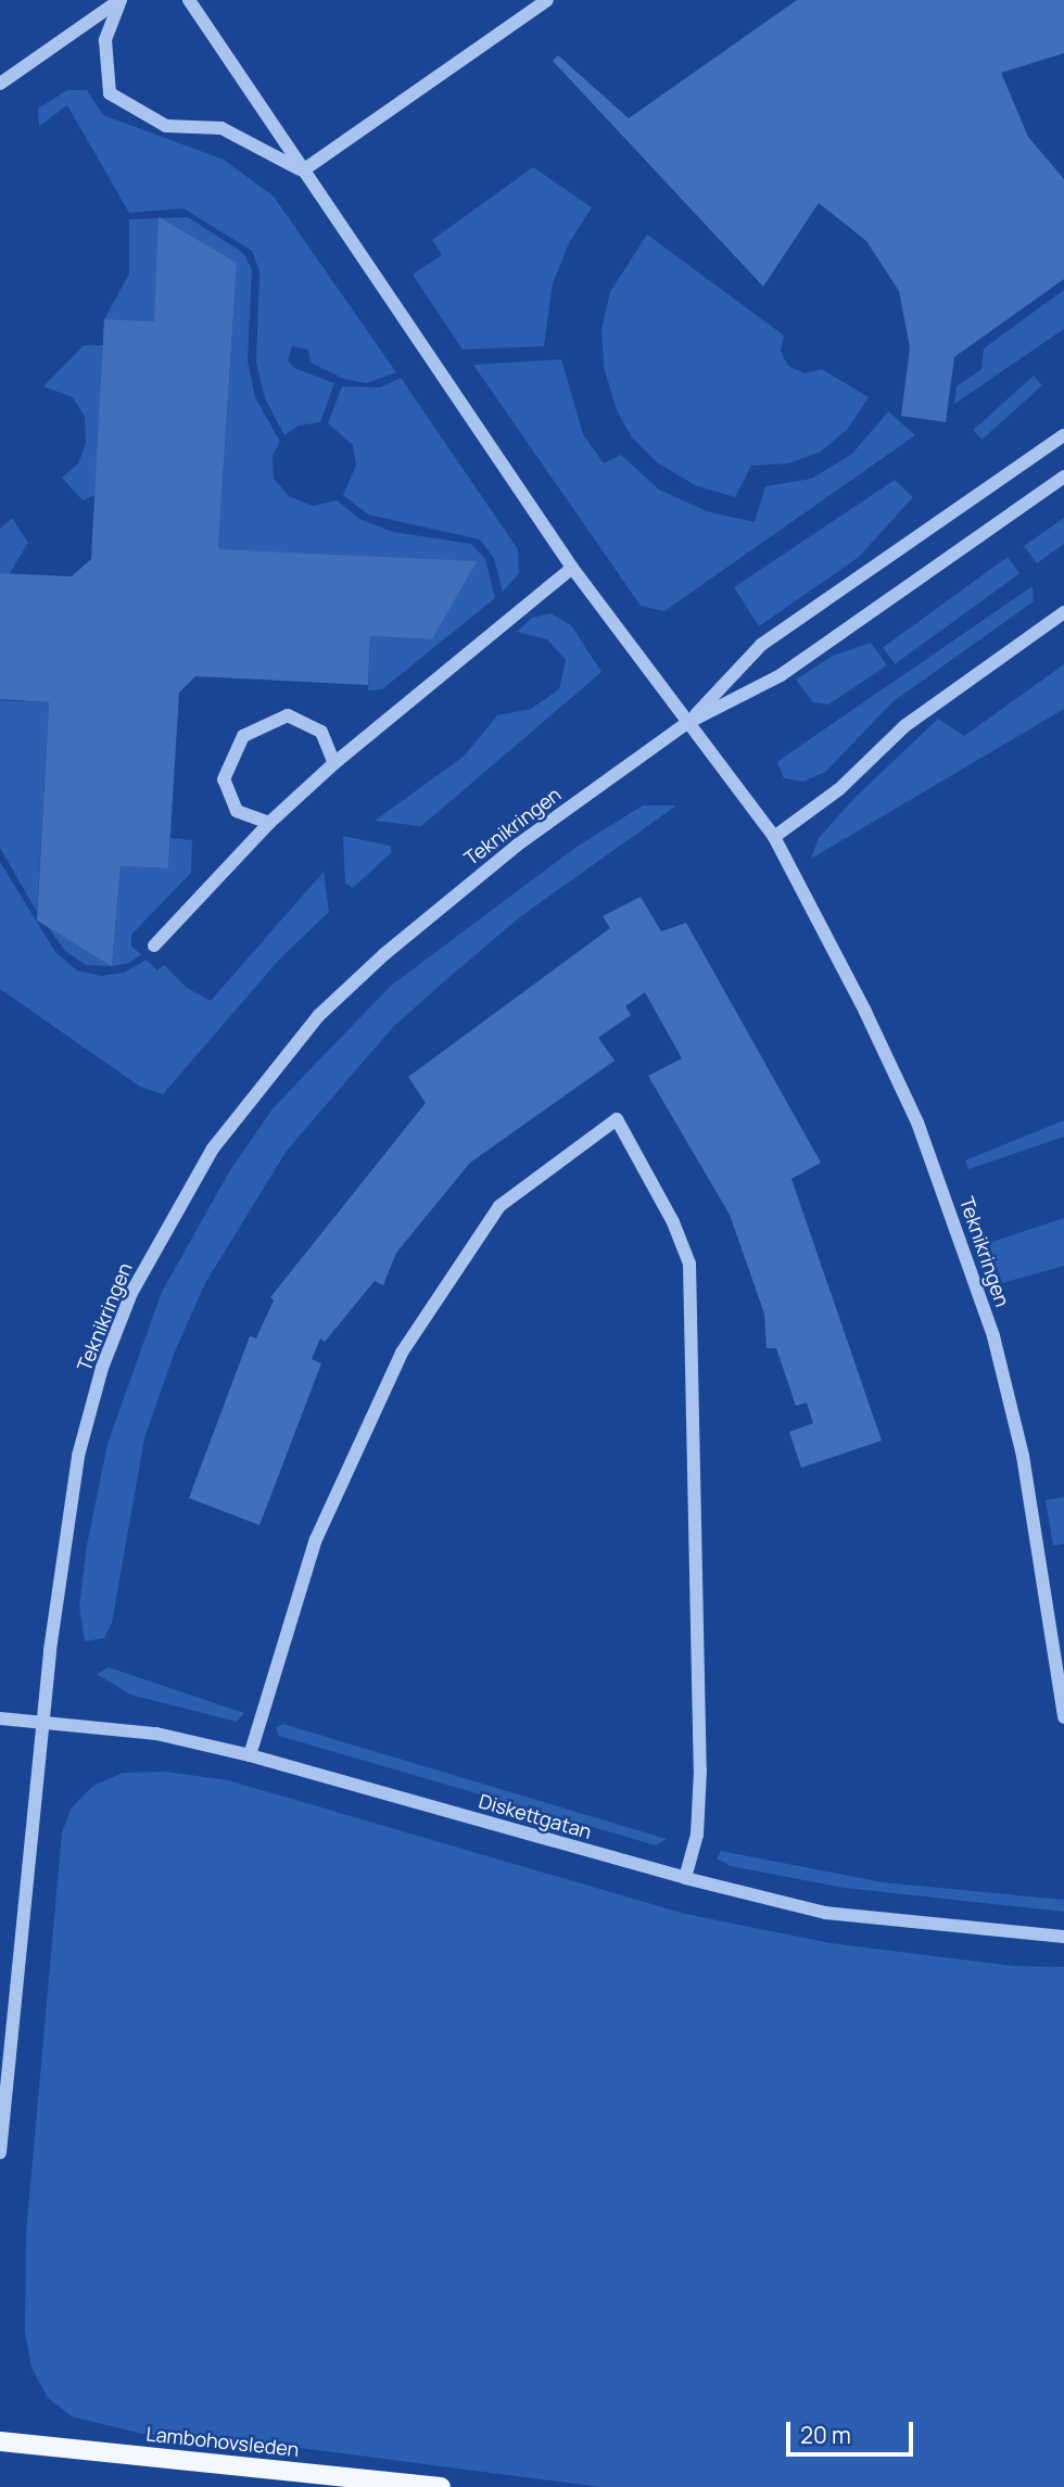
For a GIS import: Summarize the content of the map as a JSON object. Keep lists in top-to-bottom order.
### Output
{
  "streets": {
    "main road": ["Lambohovsleden"],
    "street": ["Teknikringen", "Diskettgatan"]
  },
  "crossings": [
    ["Teknikringen", "Diskettgatan"]
  ],
  "scale_bar": "20 m"
}
